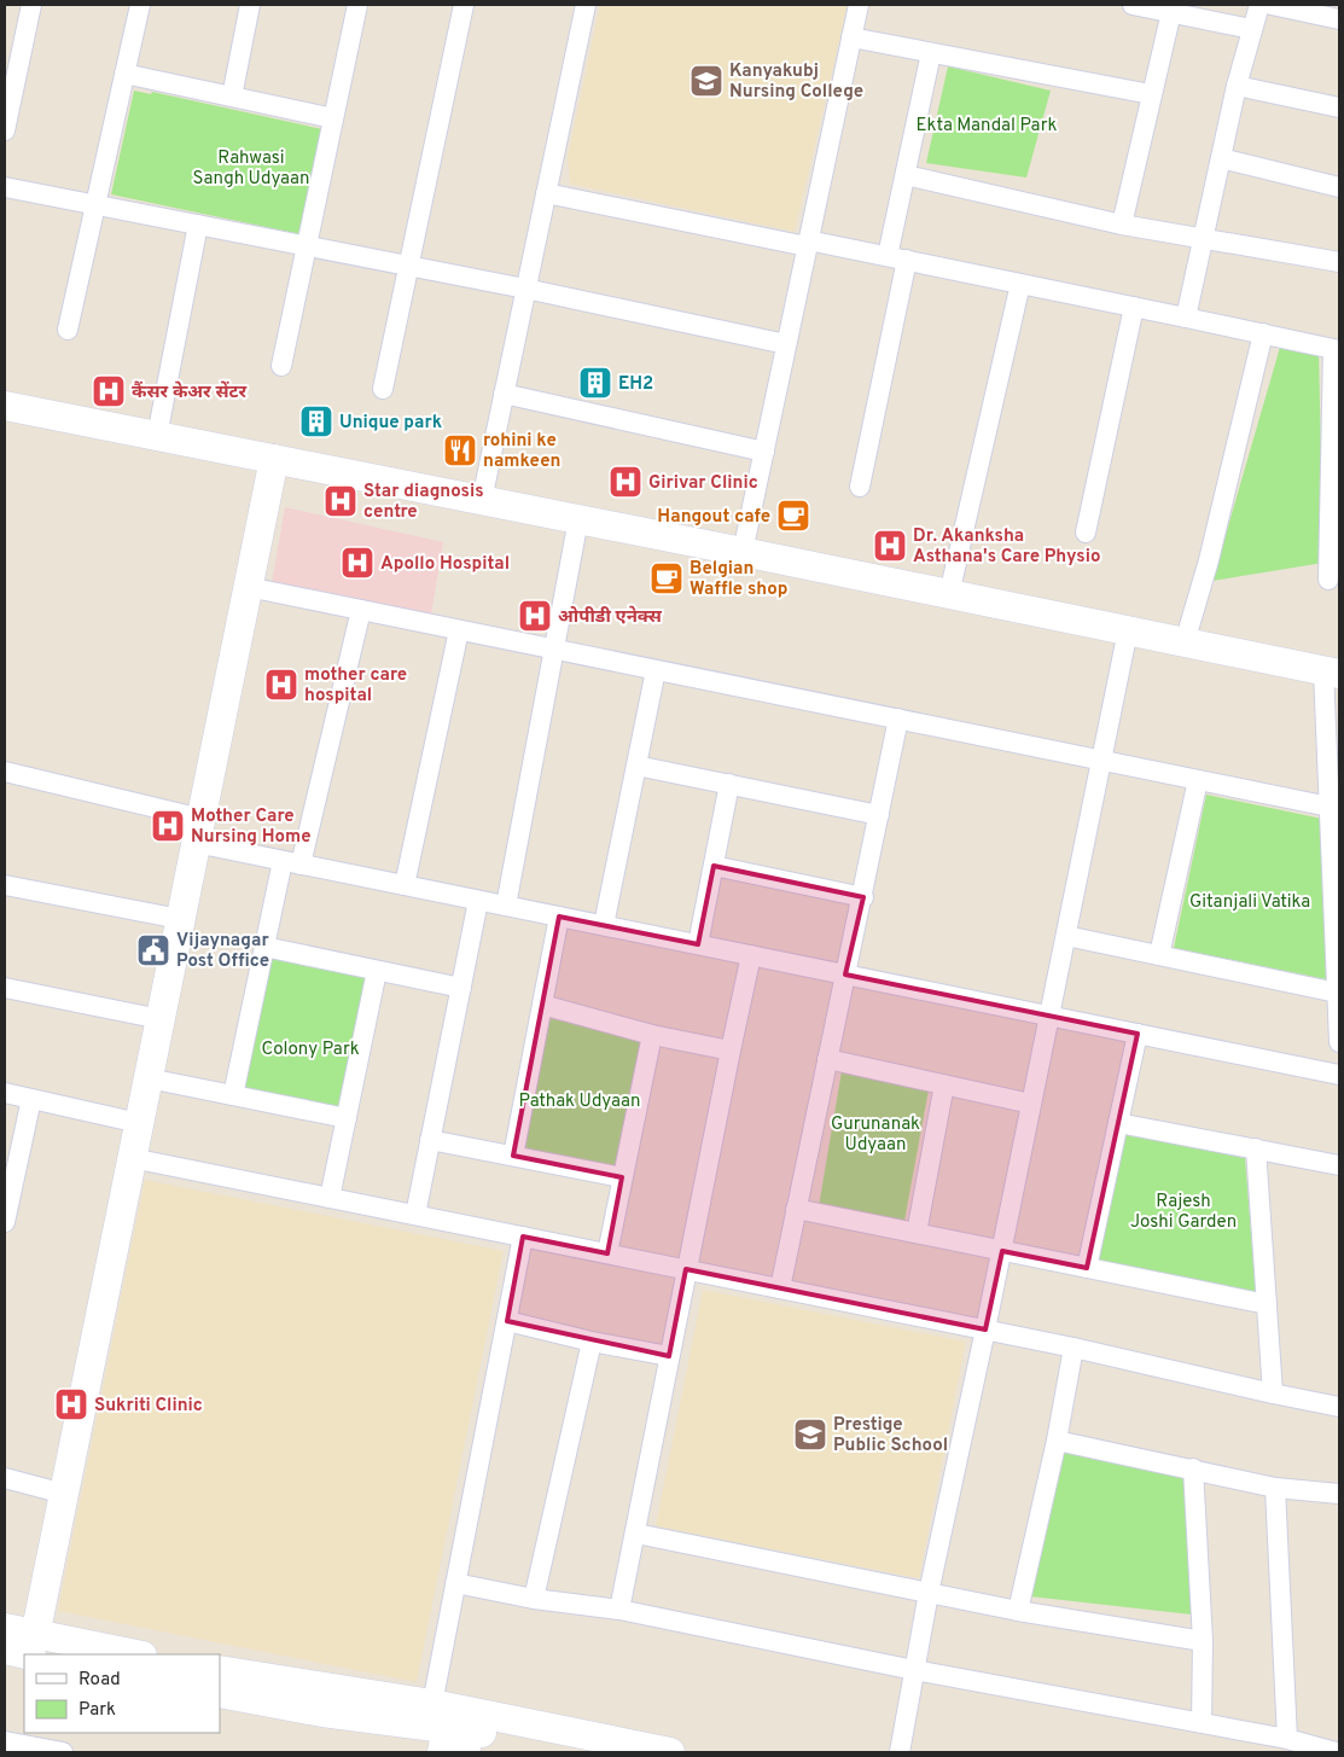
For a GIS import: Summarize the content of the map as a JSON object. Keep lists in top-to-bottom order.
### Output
{
  "parks": [
    "Ekta Mandal Park",
    "Rahwasi Sangh Udyaan",
    "Gitanjali Vatika",
    "Colony Park",
    "Pathak Udyaan",
    "Gurunanak Udyaan",
    "Rajesh Joshi Garden"
  ],
  "places": {
    "school or university": ["Kanyakubj Nursing College", "Prestige Public School"],
    "building": ["EH2", "Unique park"],
    "hospital": [
      "कैंसर केअर सेंटर",
      "Girivar Clinic",
      "Star diagnosis centre",
      "Dr. Akanksha Asthana's Care Physio",
      "Apollo Hospital",
      "ओपीडी एनेक्स",
      "mother care hospital",
      "Mother Care Nursing Home",
      "Sukriti Clinic"
    ],
    "restaurant": ["rohini ke namkeen"],
    "cafe": ["Hangout cafe", "Belgian Waffle shop"],
    "public building": ["Vijaynagar Post Office"]
  },
  "legend": ["Road", "Park"]
}
